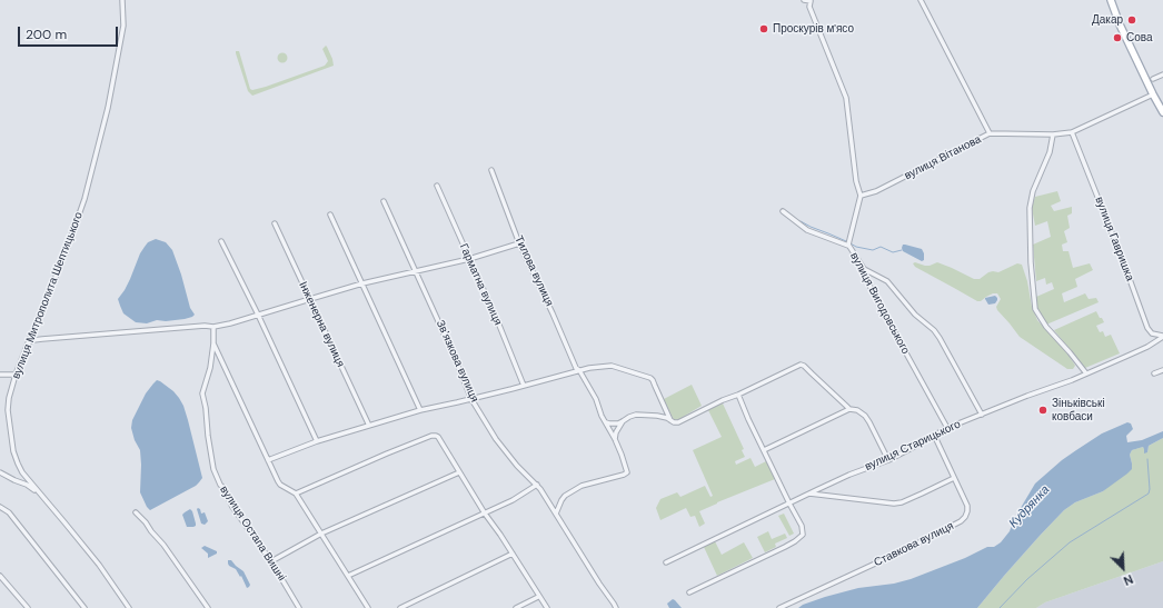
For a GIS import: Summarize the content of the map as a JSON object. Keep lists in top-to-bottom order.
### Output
{
  "streets": {
    "street": [
      "вулиця Вітанова",
      "вулиця Гавришка",
      "Тилова вулиця",
      "Гарматна вулиця",
      "вулиця Митрополита Шептицького",
      "вулиця Вигодовського",
      "Інженерна вулиця",
      "Звʼязкова вулиця",
      "вулиця Старицького",
      "вулиця Остапа Вишні",
      "Ставкова вулиця"
    ]
  },
  "crossings": [
    ["вулиця Вітанова", "вулиця Гавришка"],
    ["вулиця Гавришка", "вулиця Старицького"],
    ["Тилова вулиця", "Звʼязкова вулиця"],
    ["вулиця Вигодовського", "вулиця Старицького"],
    ["вулиця Старицького", "Ставкова вулиця"]
  ],
  "water": ["Кудрянка"],
  "places": [
    "Дакар",
    "Проскурів м'ясо",
    "Сова",
    "Зіньківські ковбаси"
  ],
  "scale_bar": "200 m",
  "north": "bottom right"
}
